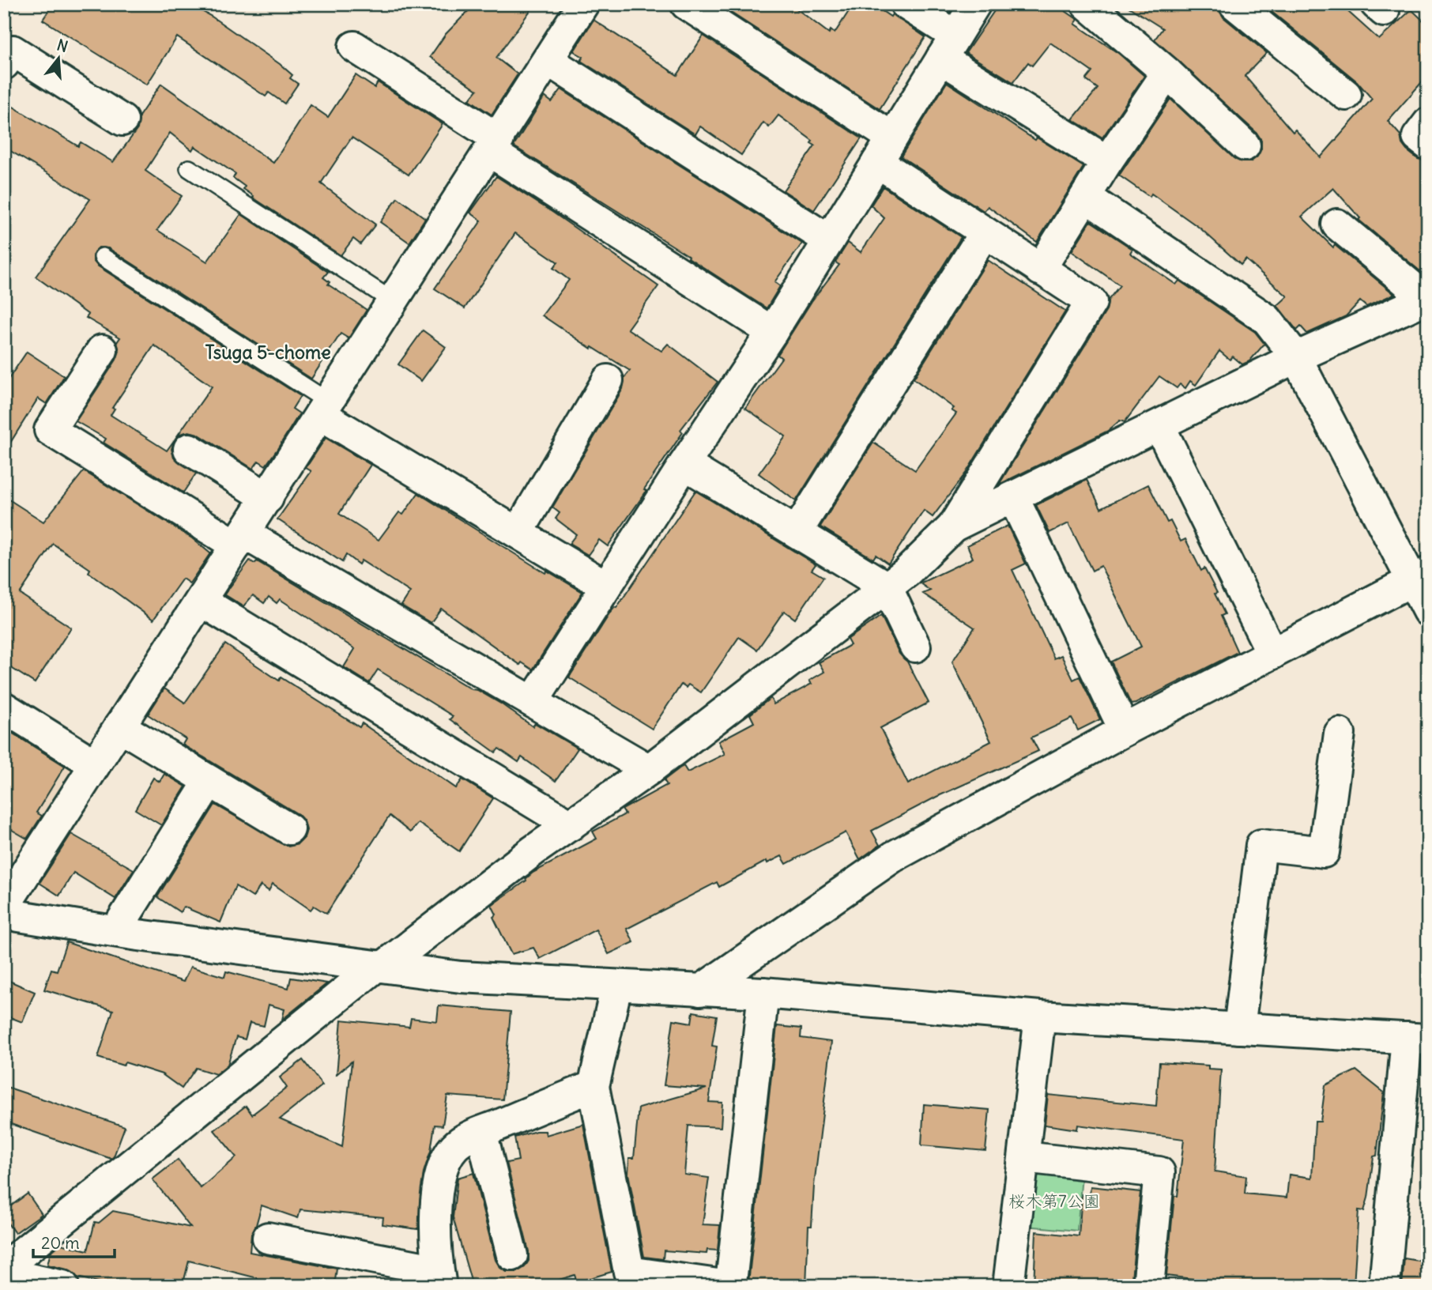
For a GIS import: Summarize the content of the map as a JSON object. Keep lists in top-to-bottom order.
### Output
{
  "districts": ["Tsuga 5-chome"],
  "parks": ["桜木第7公園"],
  "scale_bar": "20 m",
  "north": "top"
}
